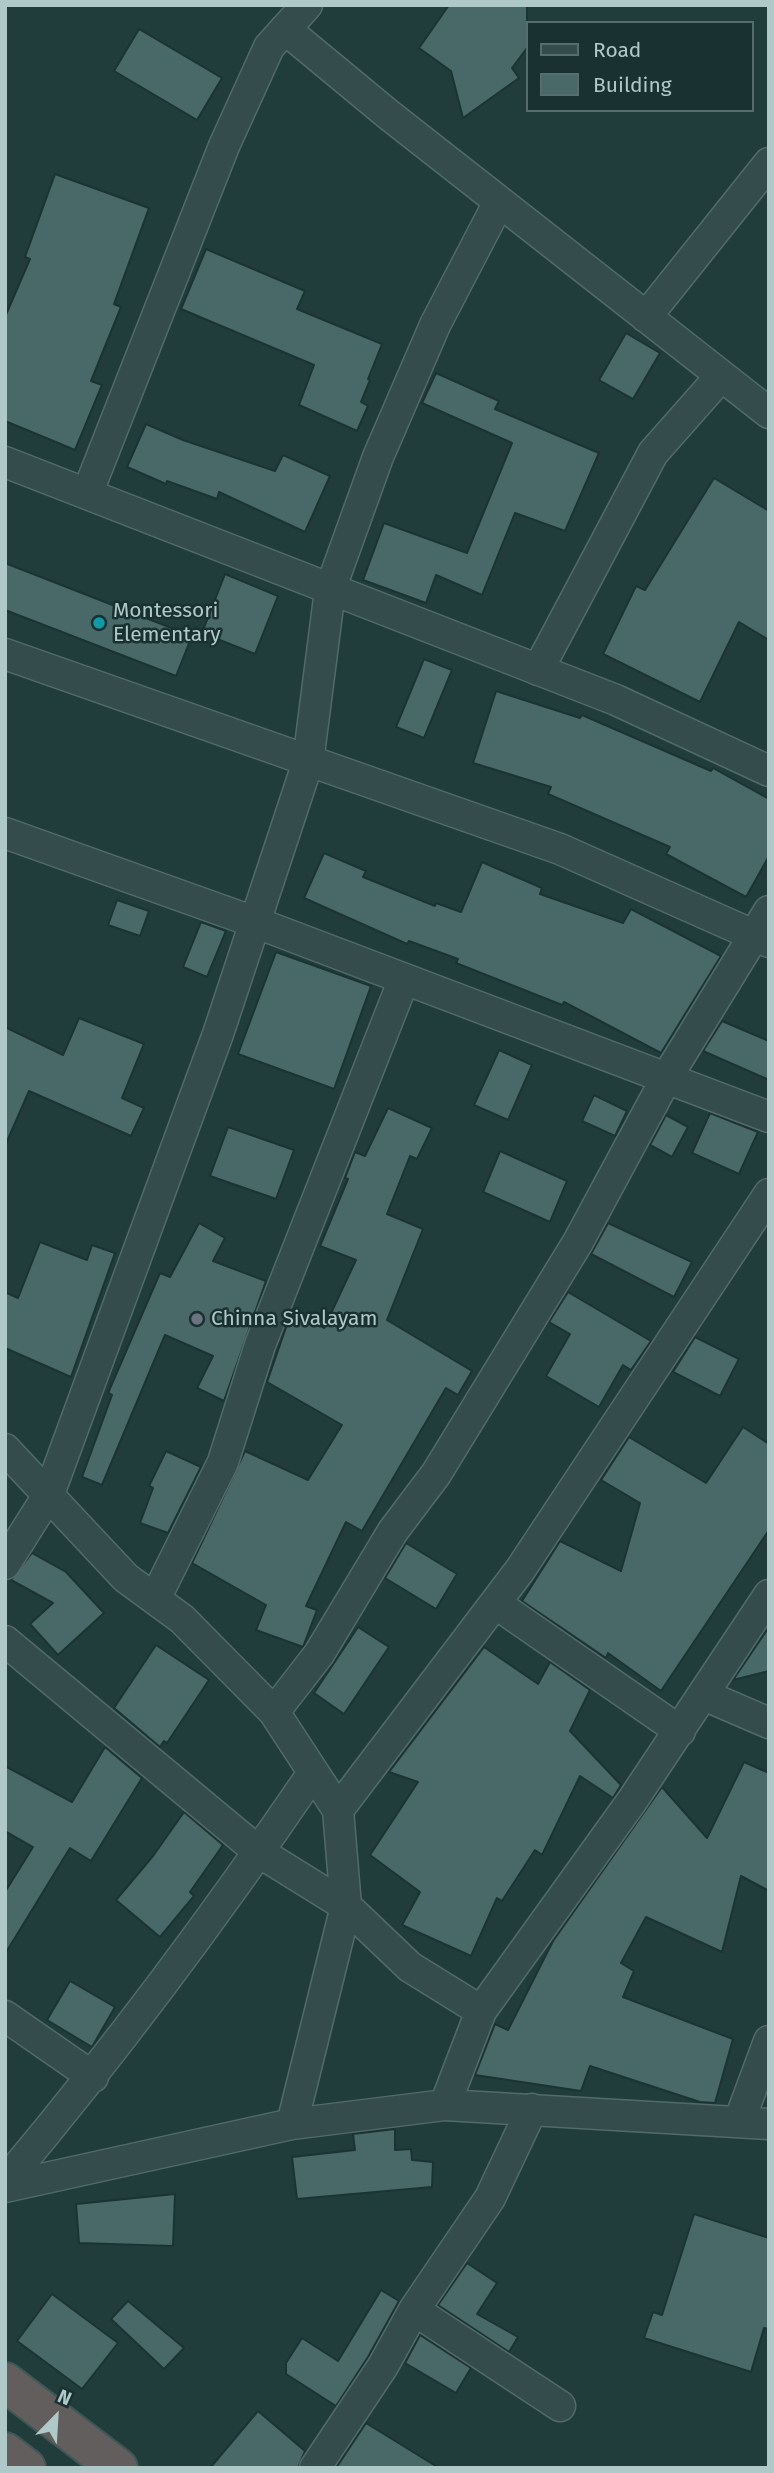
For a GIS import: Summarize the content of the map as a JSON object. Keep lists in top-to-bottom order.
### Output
{
  "places": ["Montessori Elementary", "Chinna Sivalayam"],
  "legend": ["Road", "Building"],
  "north": "top right"
}
